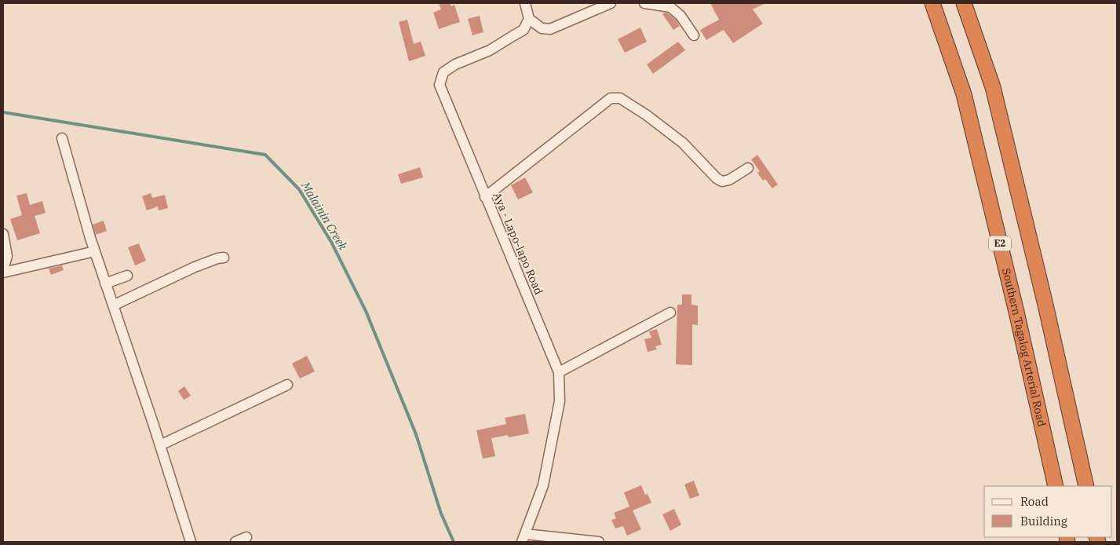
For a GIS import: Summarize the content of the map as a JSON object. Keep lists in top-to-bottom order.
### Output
{
  "streets": {
    "highway": ["E2", "Southern Tagalog Arterial Road"],
    "street": ["Aya - Lapo-lapo Road"]
  },
  "water": ["Malainin Creek"],
  "legend": ["Road", "Building"]
}
